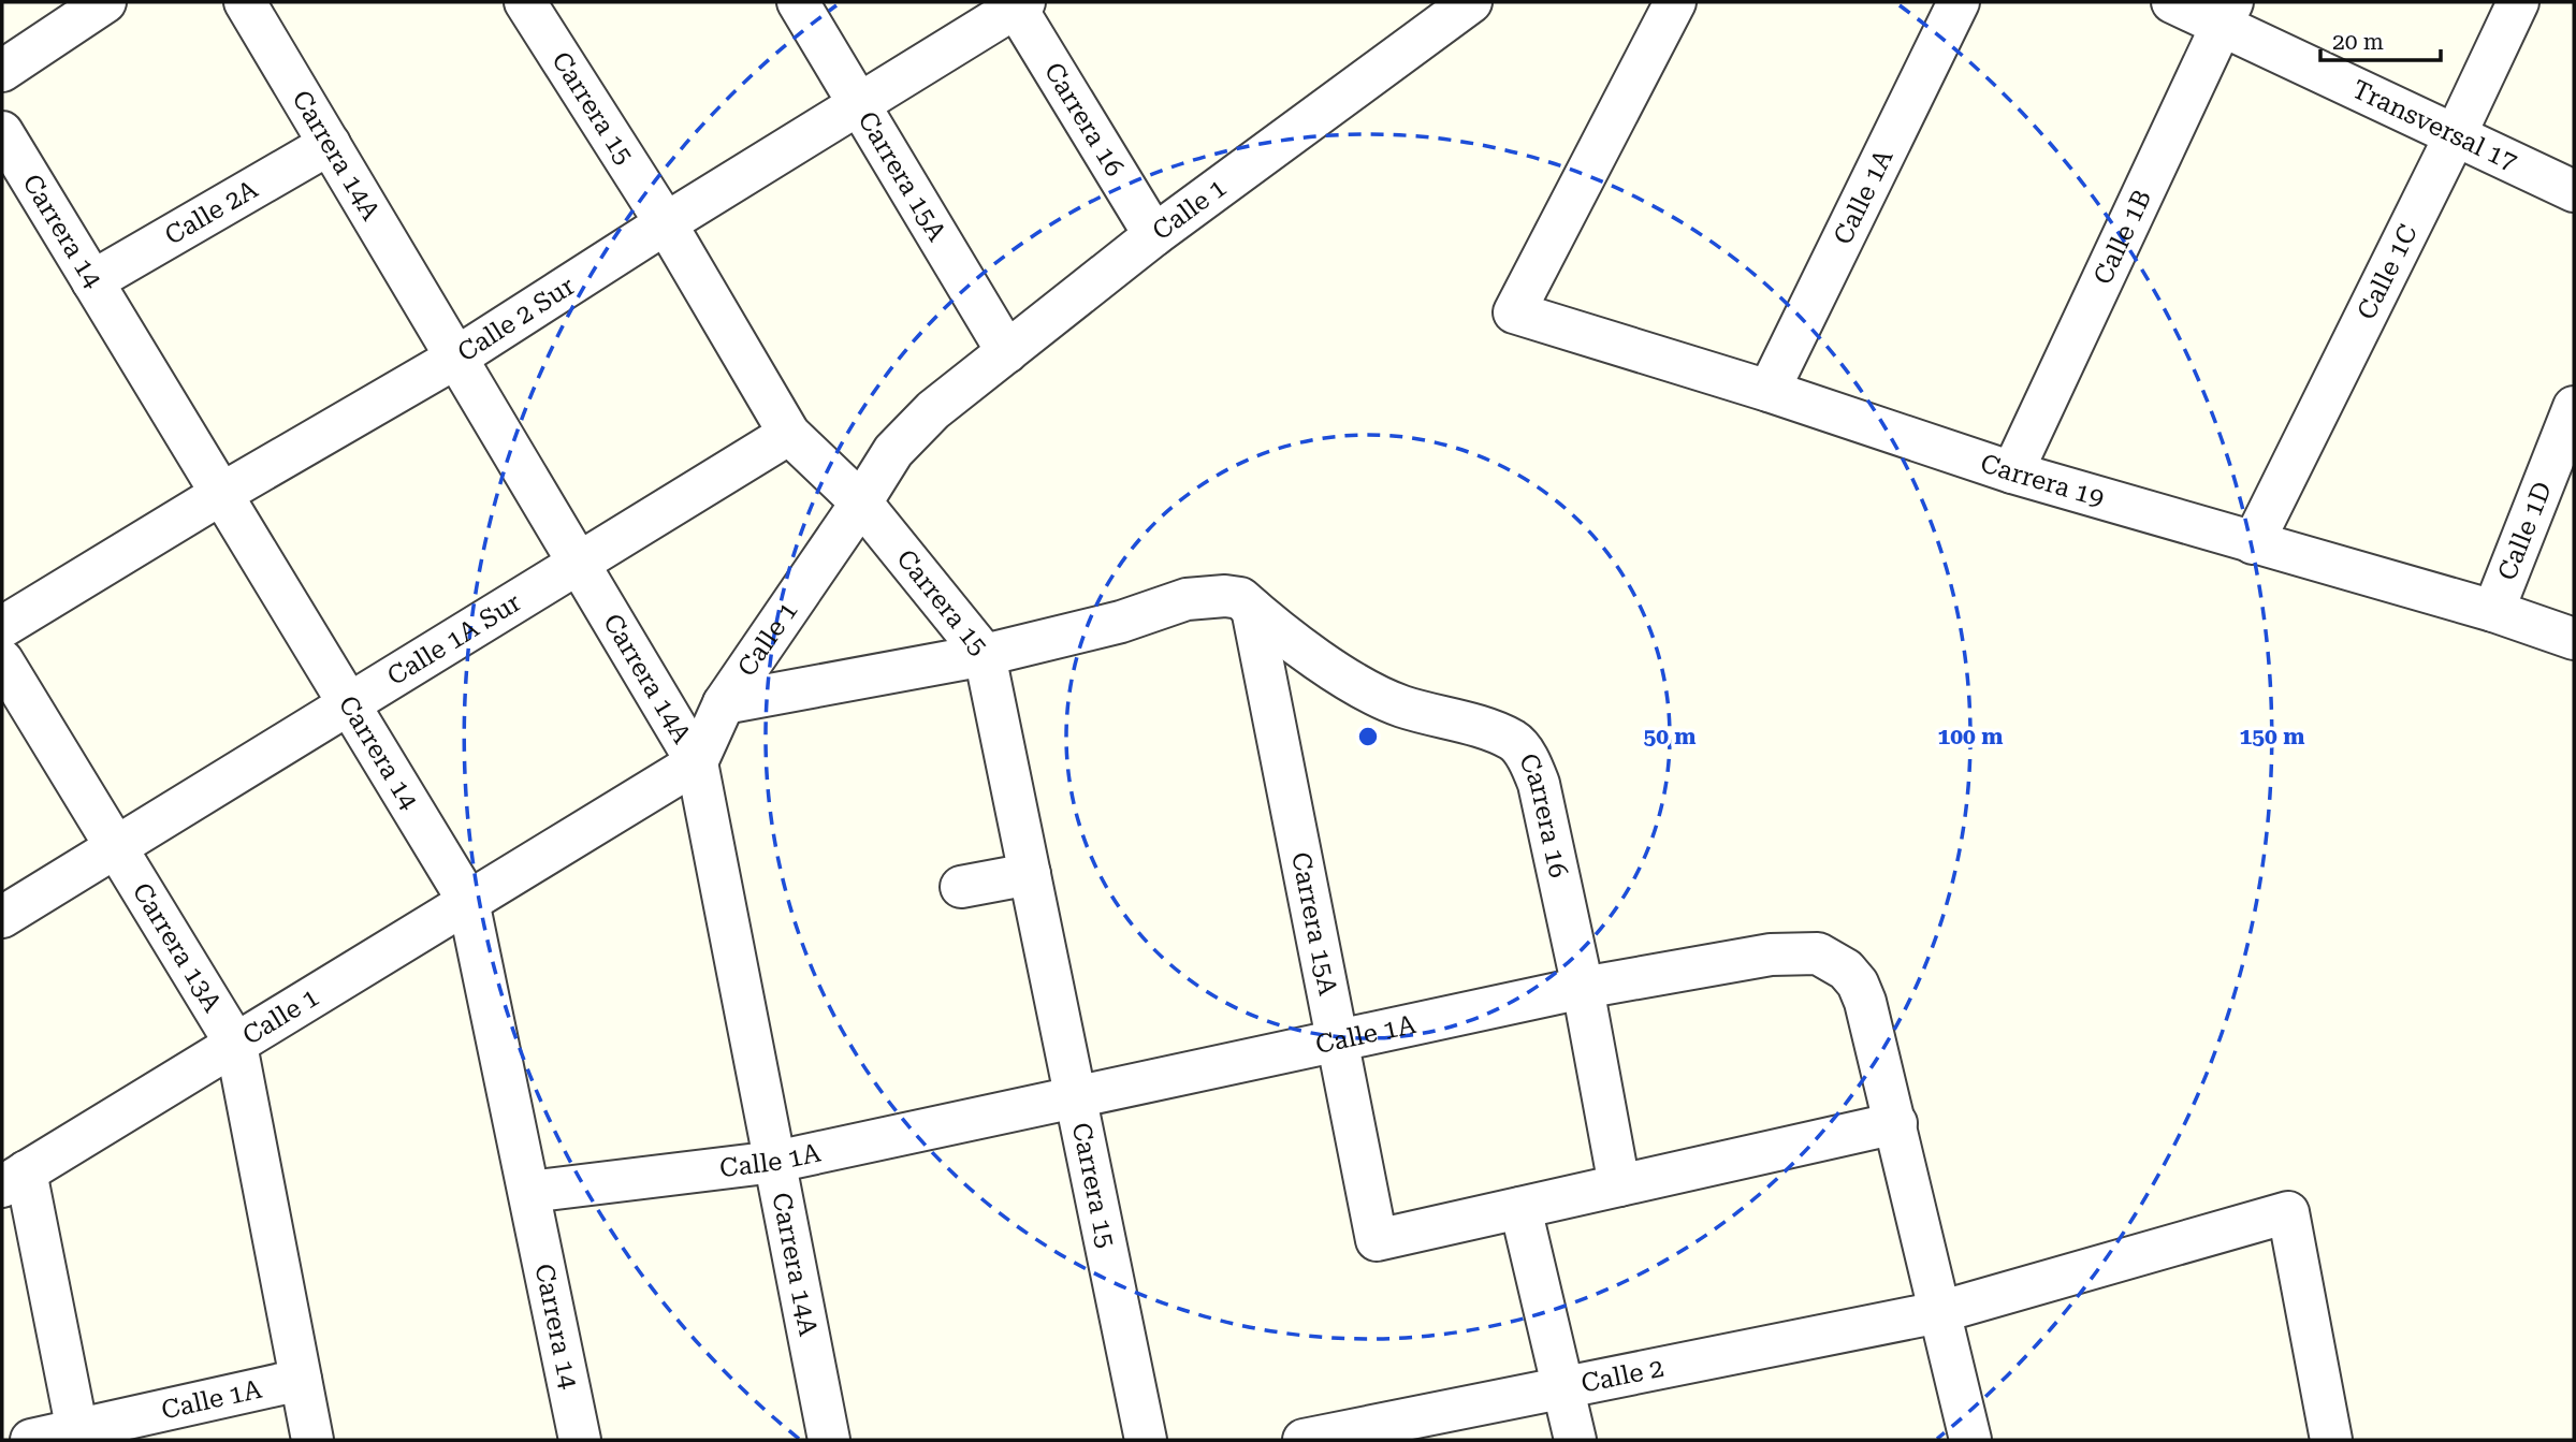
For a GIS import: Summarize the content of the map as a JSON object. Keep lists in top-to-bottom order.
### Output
{
  "streets": {
    "street": [
      "Carrera 15",
      "Carrera 16",
      "Transversal 17",
      "Carrera 14A",
      "Carrera 15A",
      "Calle 1A",
      "Calle 1",
      "Calle 2A",
      "Carrera 14",
      "Calle 1B",
      "Calle 1C",
      "Calle 2 Sur",
      "Carrera 19",
      "Calle 1D",
      "Calle 1A Sur",
      "Carrera 13A",
      "Calle 2"
    ]
  },
  "crossings": [
    ["Carrera 15", "Carrera 16"],
    ["Carrera 15", "Calle 1A"],
    ["Carrera 15", "Calle 1"],
    ["Carrera 15", "Calle 2 Sur"],
    ["Carrera 15", "Calle 1A Sur"],
    ["Carrera 16", "Carrera 15A"],
    ["Carrera 16", "Calle 1A"],
    ["Carrera 16", "Calle 1"],
    ["Carrera 16", "Calle 2 Sur"],
    ["Transversal 17", "Calle 1B"],
    ["Transversal 17", "Calle 1C"],
    ["Carrera 14A", "Calle 1A"],
    ["Carrera 14A", "Calle 1"],
    ["Carrera 14A", "Calle 2A"],
    ["Carrera 14A", "Calle 2 Sur"],
    ["Carrera 14A", "Calle 1A Sur"],
    ["Carrera 15A", "Calle 1A"],
    ["Carrera 15A", "Calle 1"],
    ["Carrera 15A", "Calle 2 Sur"],
    ["Calle 1A", "Carrera 14"],
    ["Calle 1A", "Carrera 19"],
    ["Calle 1A", "Carrera 13A"],
    ["Calle 1A", "Calle 2"],
    ["Calle 1", "Carrera 14"],
    ["Calle 1", "Carrera 13A"],
    ["Calle 2A", "Carrera 14"],
    ["Carrera 14", "Calle 2 Sur"],
    ["Carrera 14", "Calle 1A Sur"],
    ["Calle 1B", "Carrera 19"],
    ["Calle 1C", "Carrera 19"],
    ["Carrera 19", "Calle 1D"],
    ["Calle 1A Sur", "Carrera 13A"]
  ],
  "scale_bar": "20 m",
  "rings": ["50 m", "100 m", "150 m"]
}
